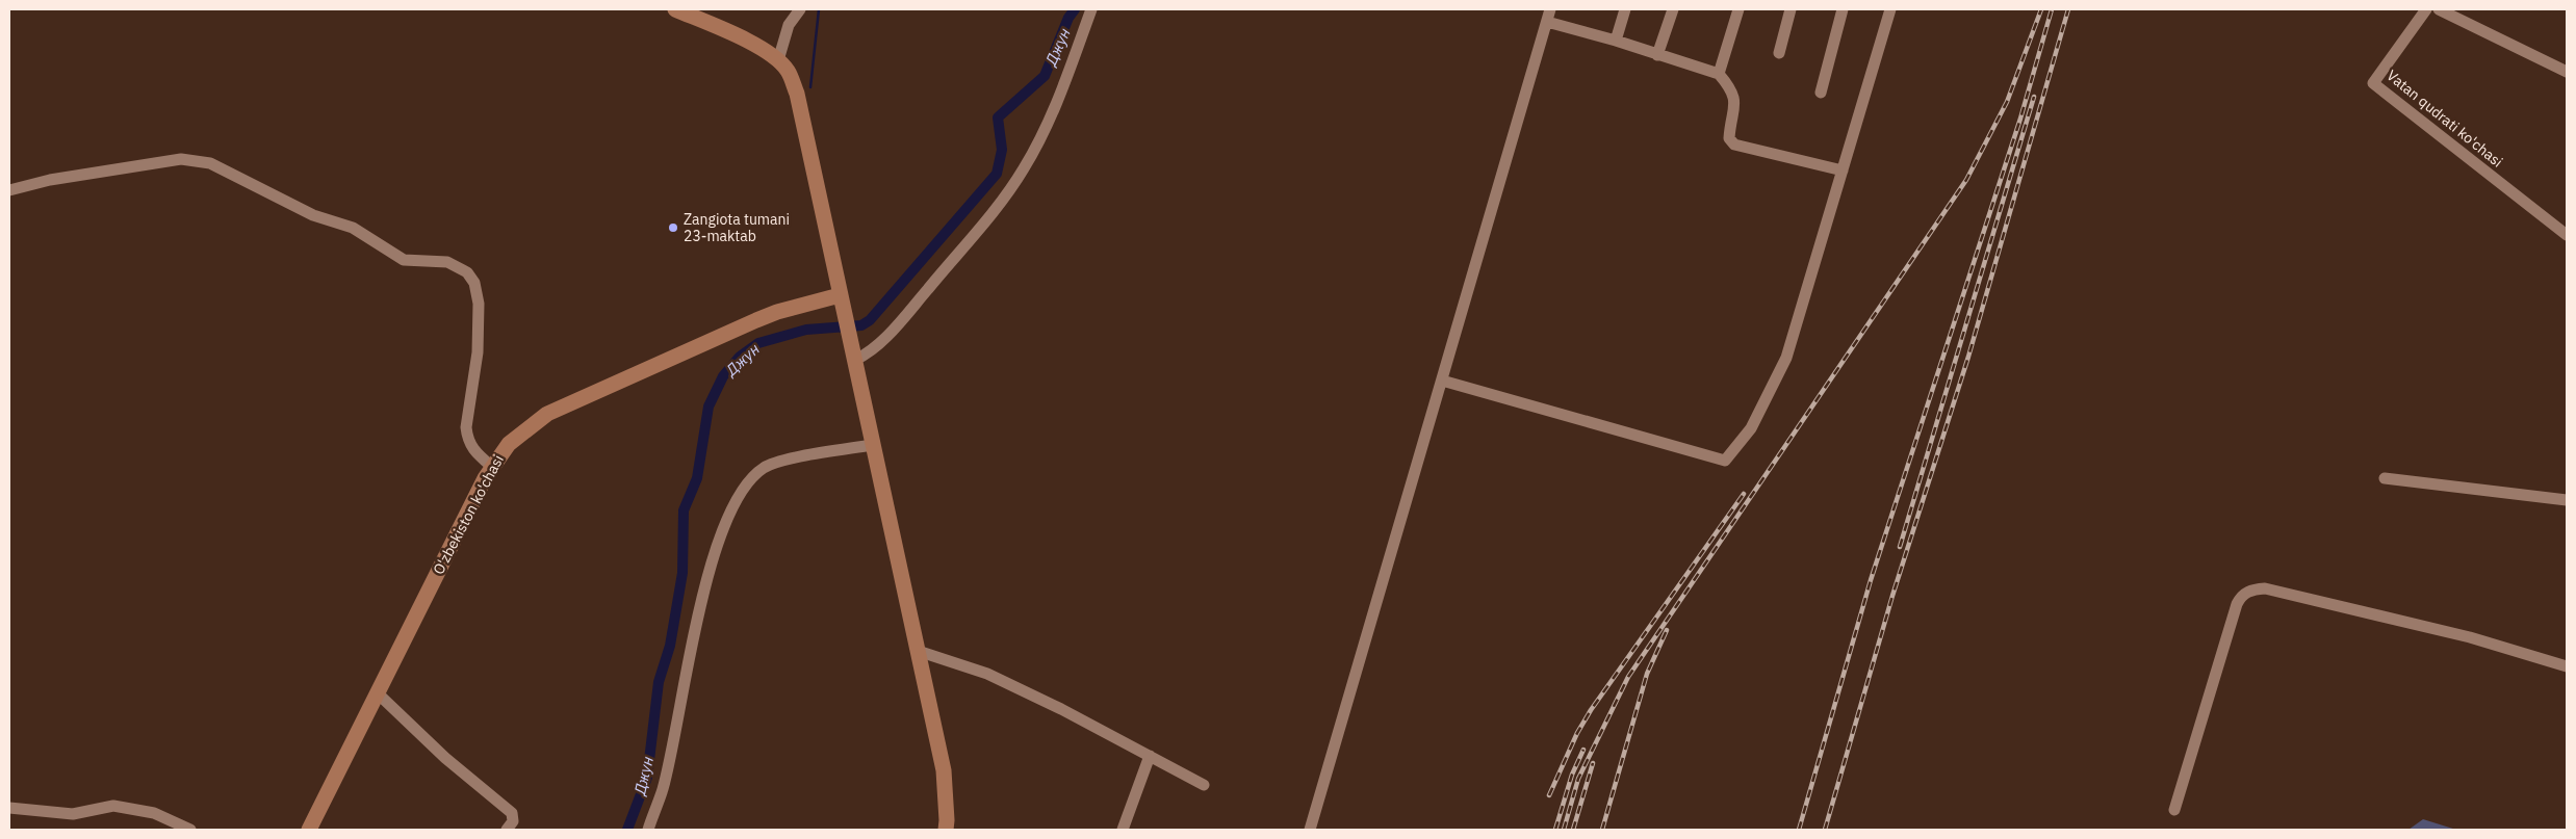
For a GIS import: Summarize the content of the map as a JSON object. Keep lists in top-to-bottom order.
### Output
{
  "streets": {
    "main road": ["O'zbekiston ko'chasi"],
    "street": ["Vatan qudrati ko'chasi"]
  },
  "water": ["Джун"],
  "places": ["Zangiota tumani 23-maktab"]
}
